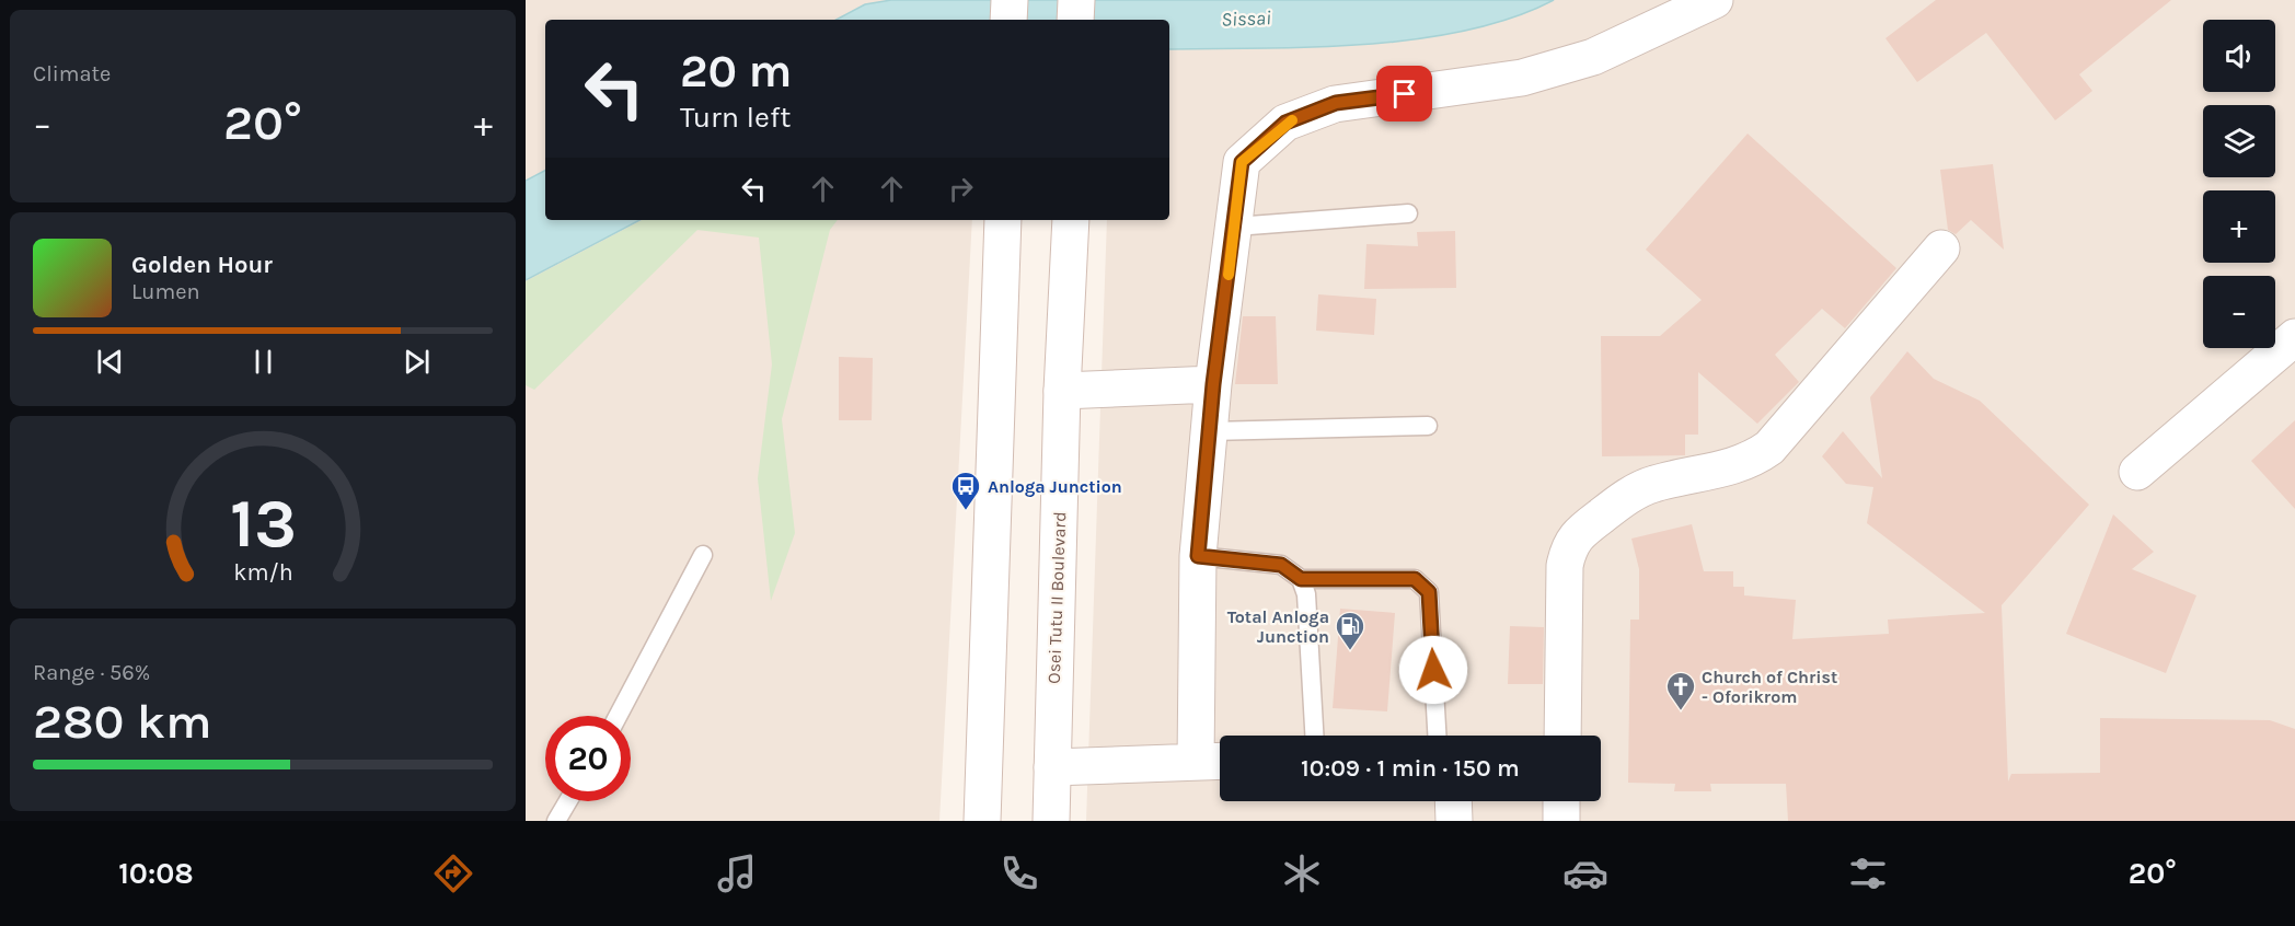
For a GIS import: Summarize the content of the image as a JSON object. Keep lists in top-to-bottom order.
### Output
{
  "streets": {
    "street": ["Osei Tutu II Boulevard"]
  },
  "water": ["Sissai"],
  "places": {
    "bus stop": ["Anloga Junction"],
    "fuel station": ["Total Anloga Junction"],
    "church": ["Church of Christ - Oforikrom"]
  },
  "page": {
    "tile": [
      "Climate",
      ["Range · 56%", "280 km"]
    ],
    "map_buttons": ["+", "−"],
    "turn": ["20 m", "Turn left"],
    "heat": ["−", "20°", "+"],
    "song": ["Golden Hour", "Lumen"],
    "limit": "20",
    "trip": "10:09 · 1 min · 150 m",
    "tabs": ["10:08", "20°"],
    "gauge": ["13", "km/h"]
  }
}
